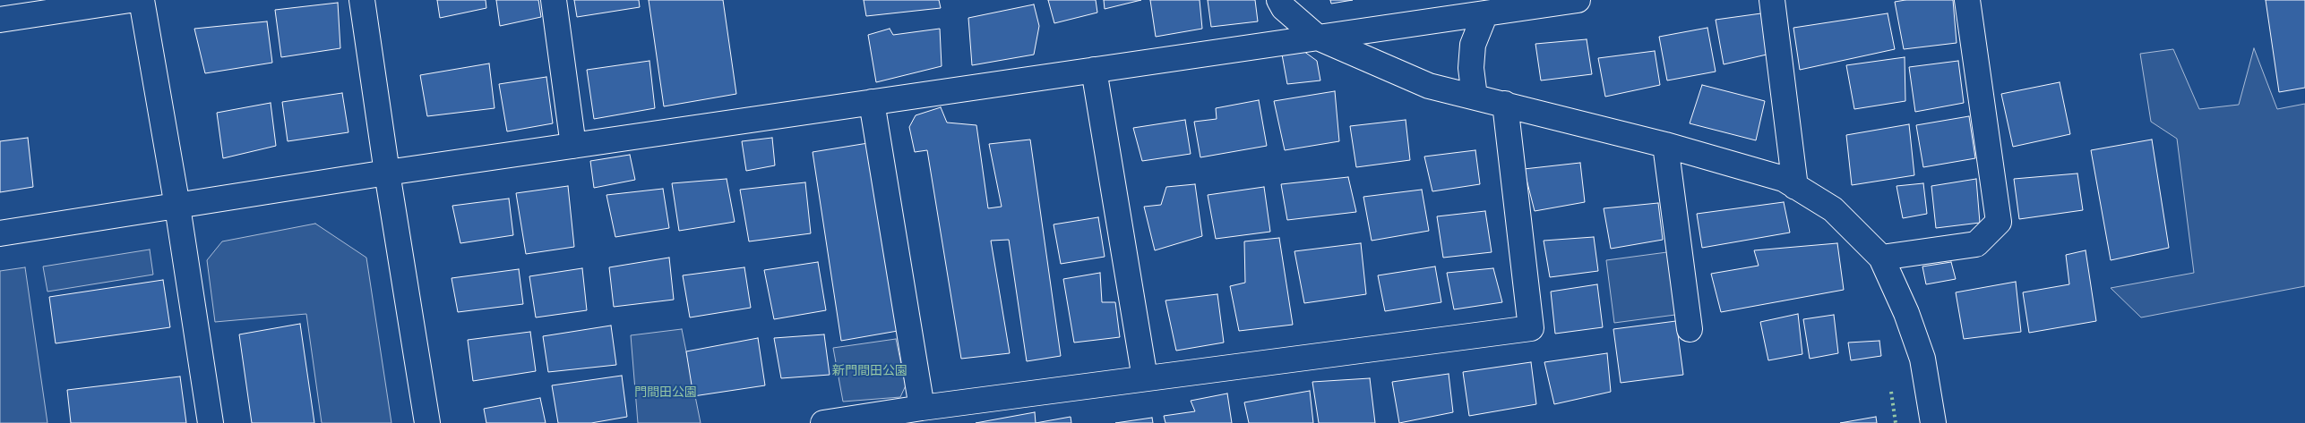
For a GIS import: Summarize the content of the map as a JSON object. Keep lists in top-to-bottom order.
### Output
{
  "parks": ["新門間田公園", "門間田公園"]
}
